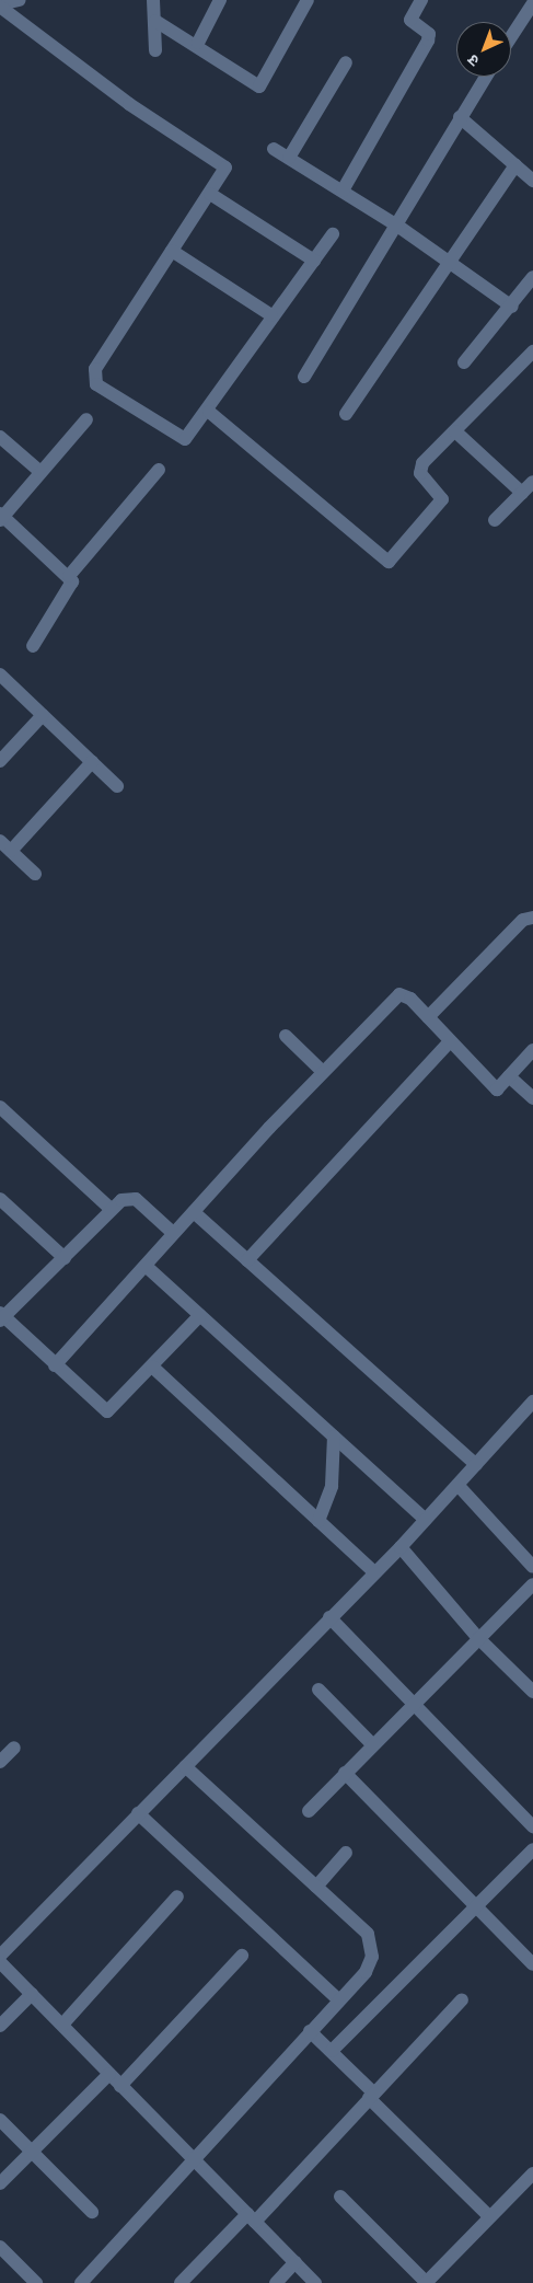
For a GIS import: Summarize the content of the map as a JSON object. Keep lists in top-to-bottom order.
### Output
{
  "north": "bottom left"
}
